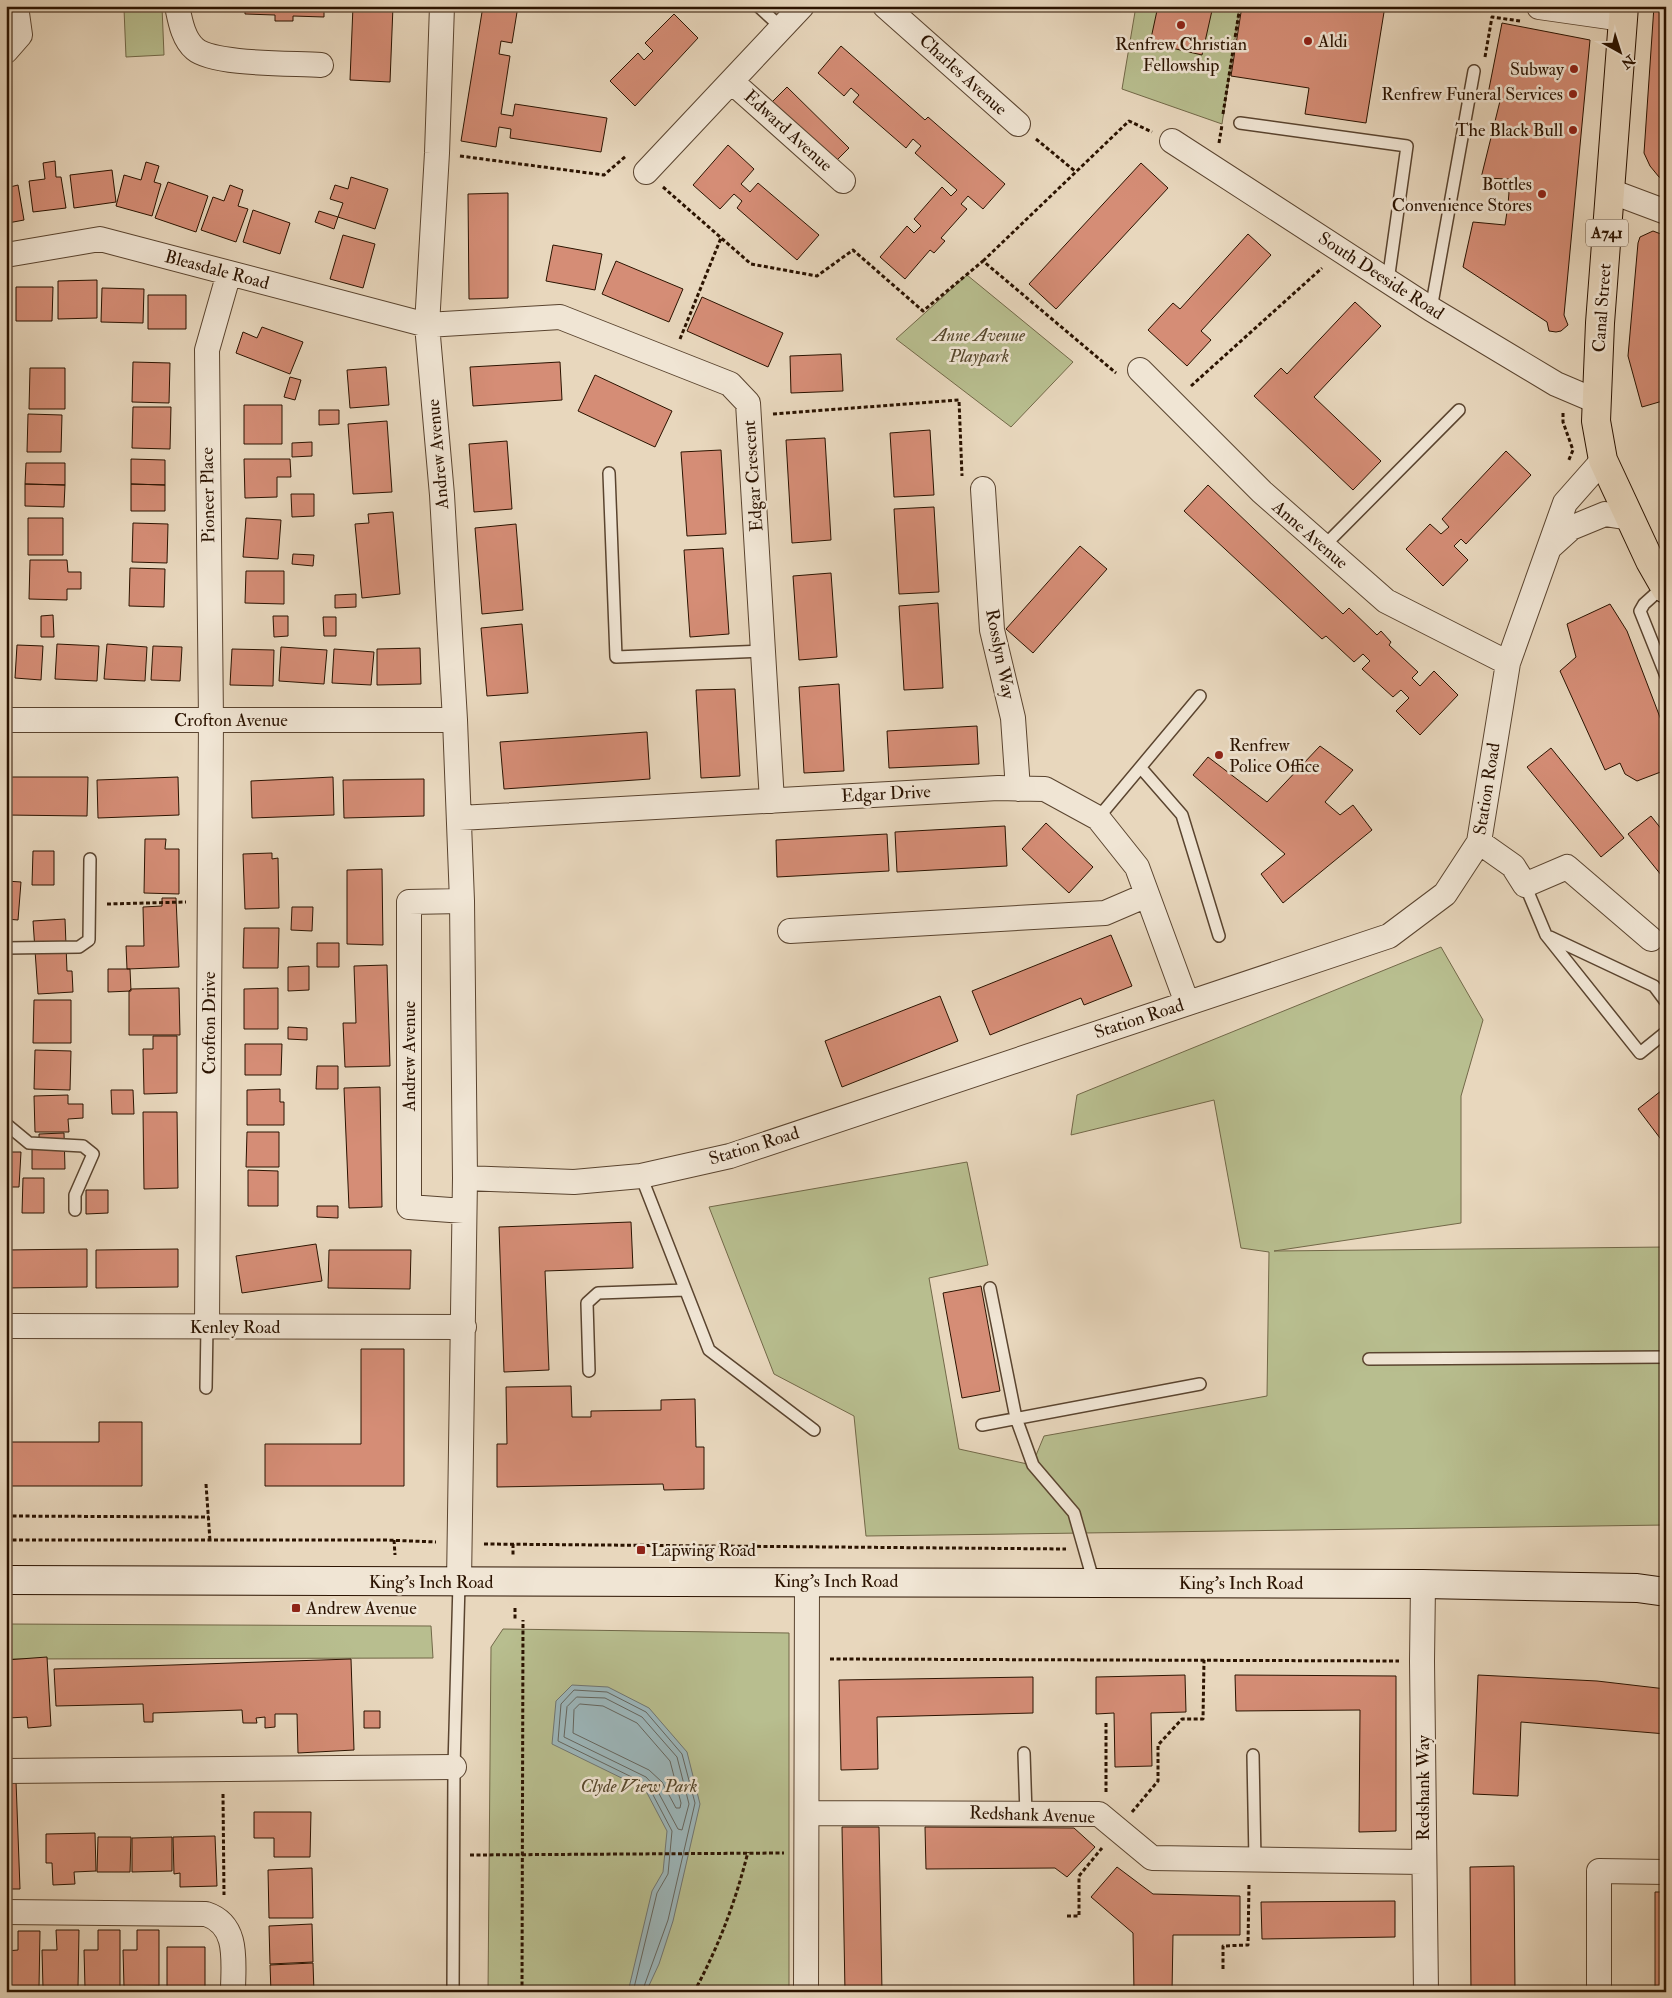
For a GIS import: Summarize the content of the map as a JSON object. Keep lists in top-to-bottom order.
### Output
{
  "streets": {
    "main road": ["A741", "Canal Street"],
    "street": [
      "Charles Avenue",
      "Edward Avenue",
      "Bleasdale Road",
      "South Deeside Road",
      "Andrew Avenue",
      "Edgar Crescent",
      "Pioneer Place",
      "Anne Avenue",
      "Rosslyn Way",
      "Crofton Avenue",
      "Station Road",
      "Edgar Drive",
      "Crofton Drive",
      "Kenley Road",
      "King's Inch Road",
      "Redshank Way",
      "Redshank Avenue"
    ]
  },
  "crossings": [
    ["A741", "Canal Street"],
    ["A741", "Station Road"],
    ["Bleasdale Road", "Andrew Avenue"],
    ["Bleasdale Road", "Edgar Crescent"],
    ["Bleasdale Road", "Pioneer Place"],
    ["South Deeside Road", "Canal Street"],
    ["Canal Street", "Station Road"],
    ["Andrew Avenue", "Edgar Crescent"],
    ["Andrew Avenue", "Crofton Avenue"],
    ["Andrew Avenue", "Station Road"],
    ["Andrew Avenue", "Edgar Drive"],
    ["Andrew Avenue", "Kenley Road"],
    ["Andrew Avenue", "King's Inch Road"],
    ["Edgar Crescent", "Edgar Drive"],
    ["Pioneer Place", "Crofton Avenue"],
    ["Pioneer Place", "Crofton Drive"],
    ["Anne Avenue", "Station Road"],
    ["Rosslyn Way", "Edgar Drive"],
    ["Crofton Avenue", "Crofton Drive"],
    ["Station Road", "Edgar Drive"],
    ["Crofton Drive", "Kenley Road"],
    ["King's Inch Road", "Redshank Way"],
    ["Redshank Way", "Redshank Avenue"]
  ],
  "parks": ["Anne Avenue Playpark", "Clyde View Park"],
  "places": {
    "other": [
      "Renfrew Christian Fellowship",
      "Aldi",
      "Subway",
      "Renfrew Funeral Services",
      "The Black Bull",
      "Bottles Convenience Stores",
      "Renfrew Police Office"
    ],
    "transit": ["Lapwing Road", "Andrew Avenue"]
  },
  "north": "bottom right"
}
